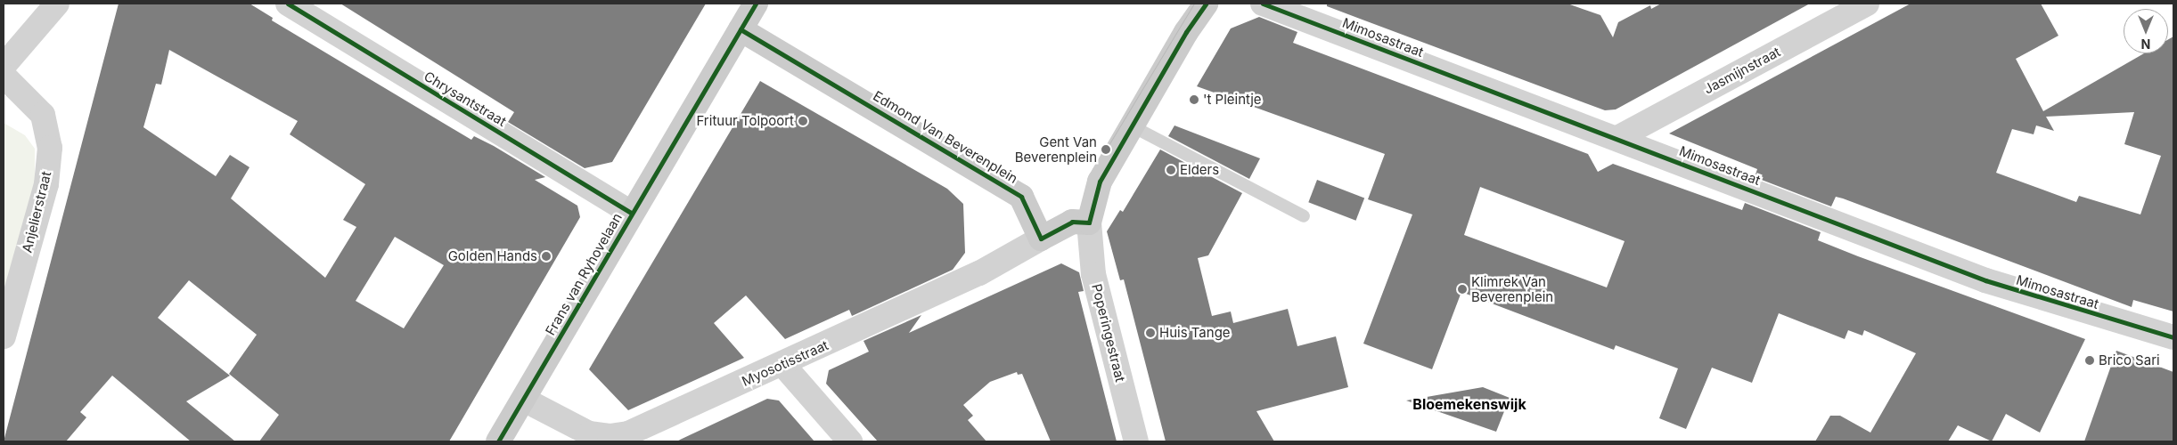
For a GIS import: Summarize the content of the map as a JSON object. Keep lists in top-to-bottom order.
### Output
{
  "streets": {
    "street": [
      "Mimosastraat",
      "Jasmijnstraat",
      "Chrysantstraat",
      "Edmond Van Beverenplein",
      "Anjelierstraat",
      "Frans van Ryhovelaan",
      "Poperingestraat",
      "Myosotisstraat"
    ]
  },
  "crossings": [
    ["Mimosastraat", "Jasmijnstraat"],
    ["Chrysantstraat", "Frans van Ryhovelaan"],
    ["Edmond Van Beverenplein", "Frans van Ryhovelaan"],
    ["Edmond Van Beverenplein", "Myosotisstraat"],
    ["Frans van Ryhovelaan", "Myosotisstraat"]
  ],
  "districts": ["Bloemekenswijk"],
  "places": [
    "'t Pleintje",
    "Frituur Tolpoort",
    "Gent Van Beverenplein",
    "Elders",
    "Golden Hands",
    "Klimrek Van Beverenplein",
    "Huis Tange",
    "Brico Sari"
  ],
  "north": "bottom"
}
